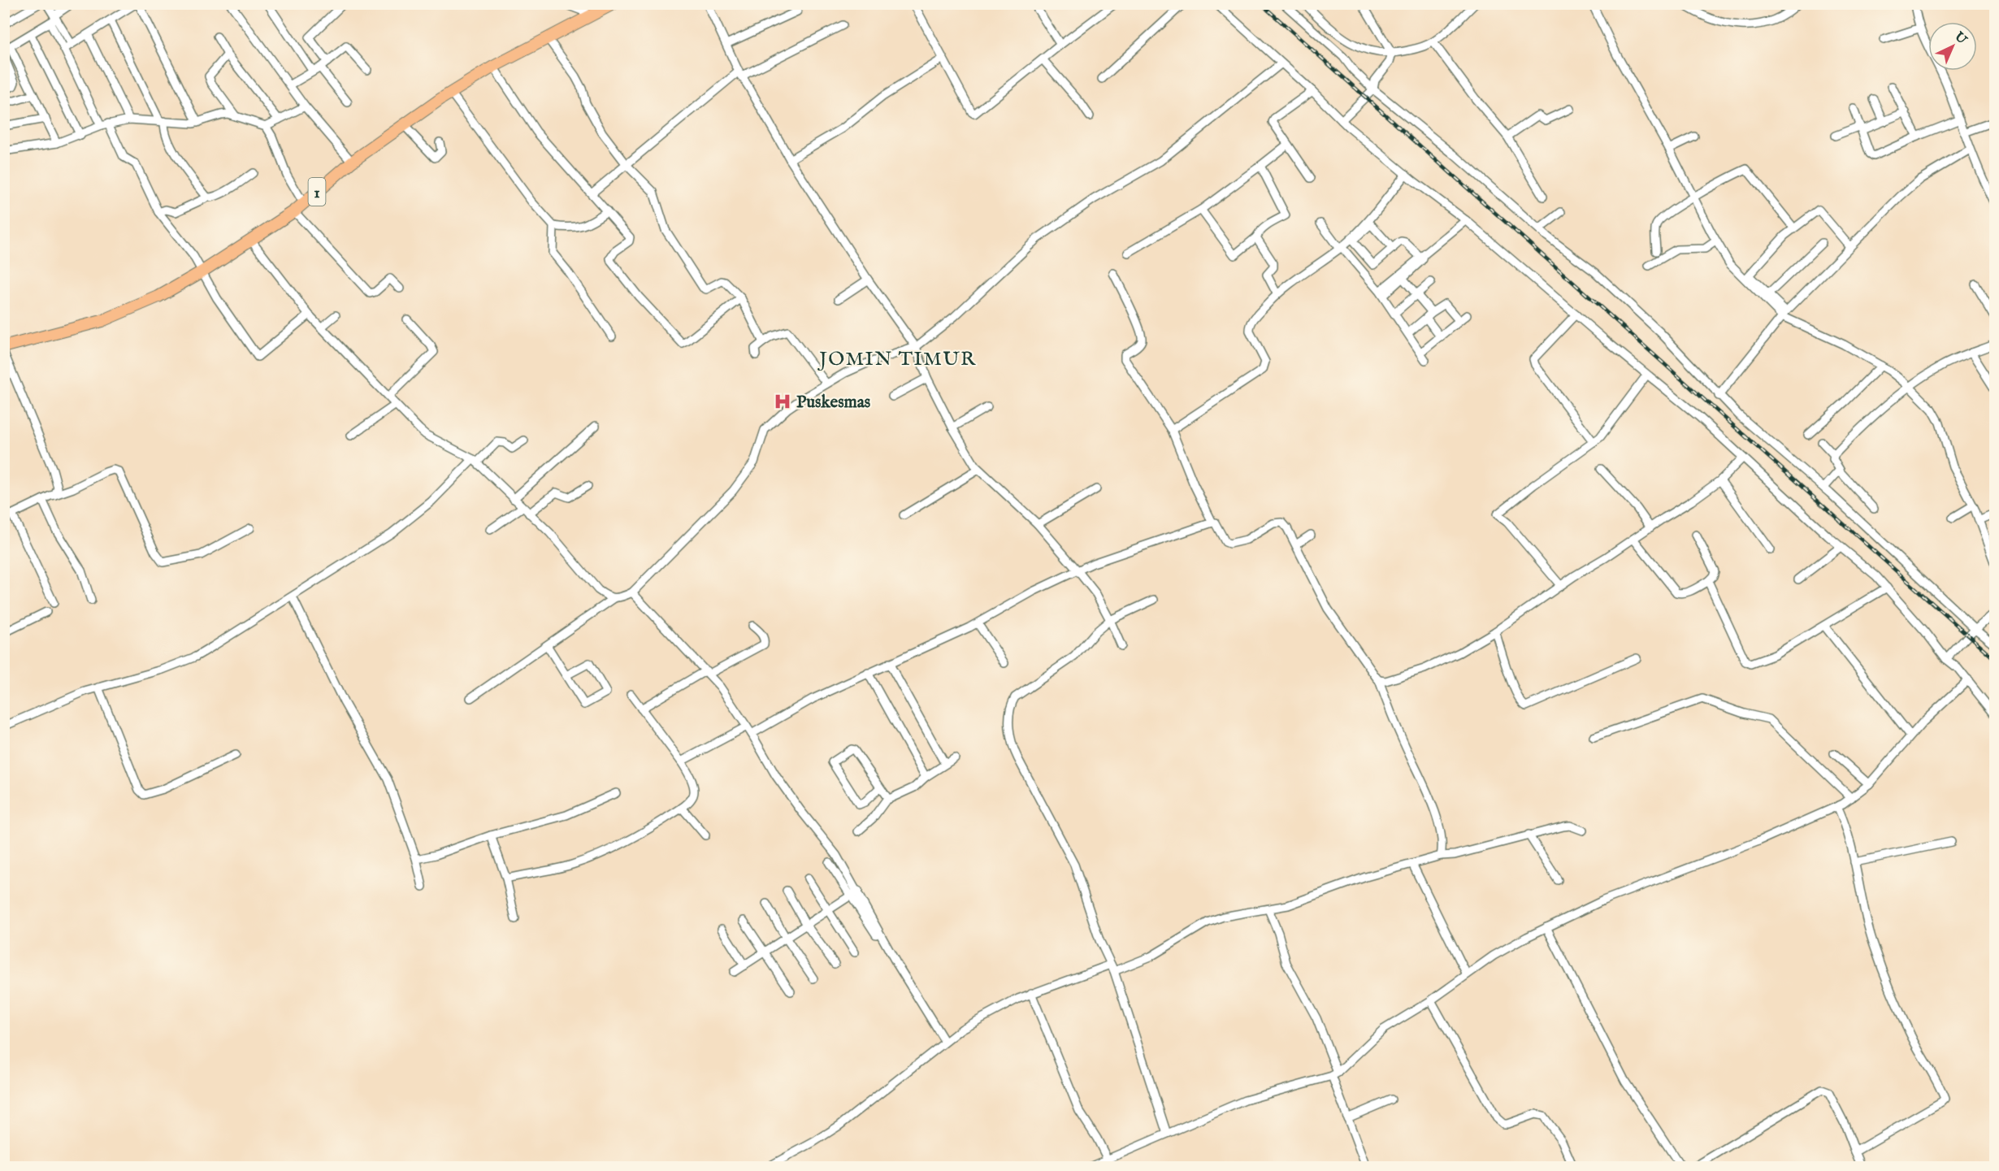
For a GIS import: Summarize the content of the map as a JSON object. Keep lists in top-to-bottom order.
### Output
{
  "streets": {
    "highway": ["1"]
  },
  "districts": ["JOMIN TIMUR"],
  "places": {
    "hospital": ["Puskesmas"]
  },
  "north": "top right"
}
